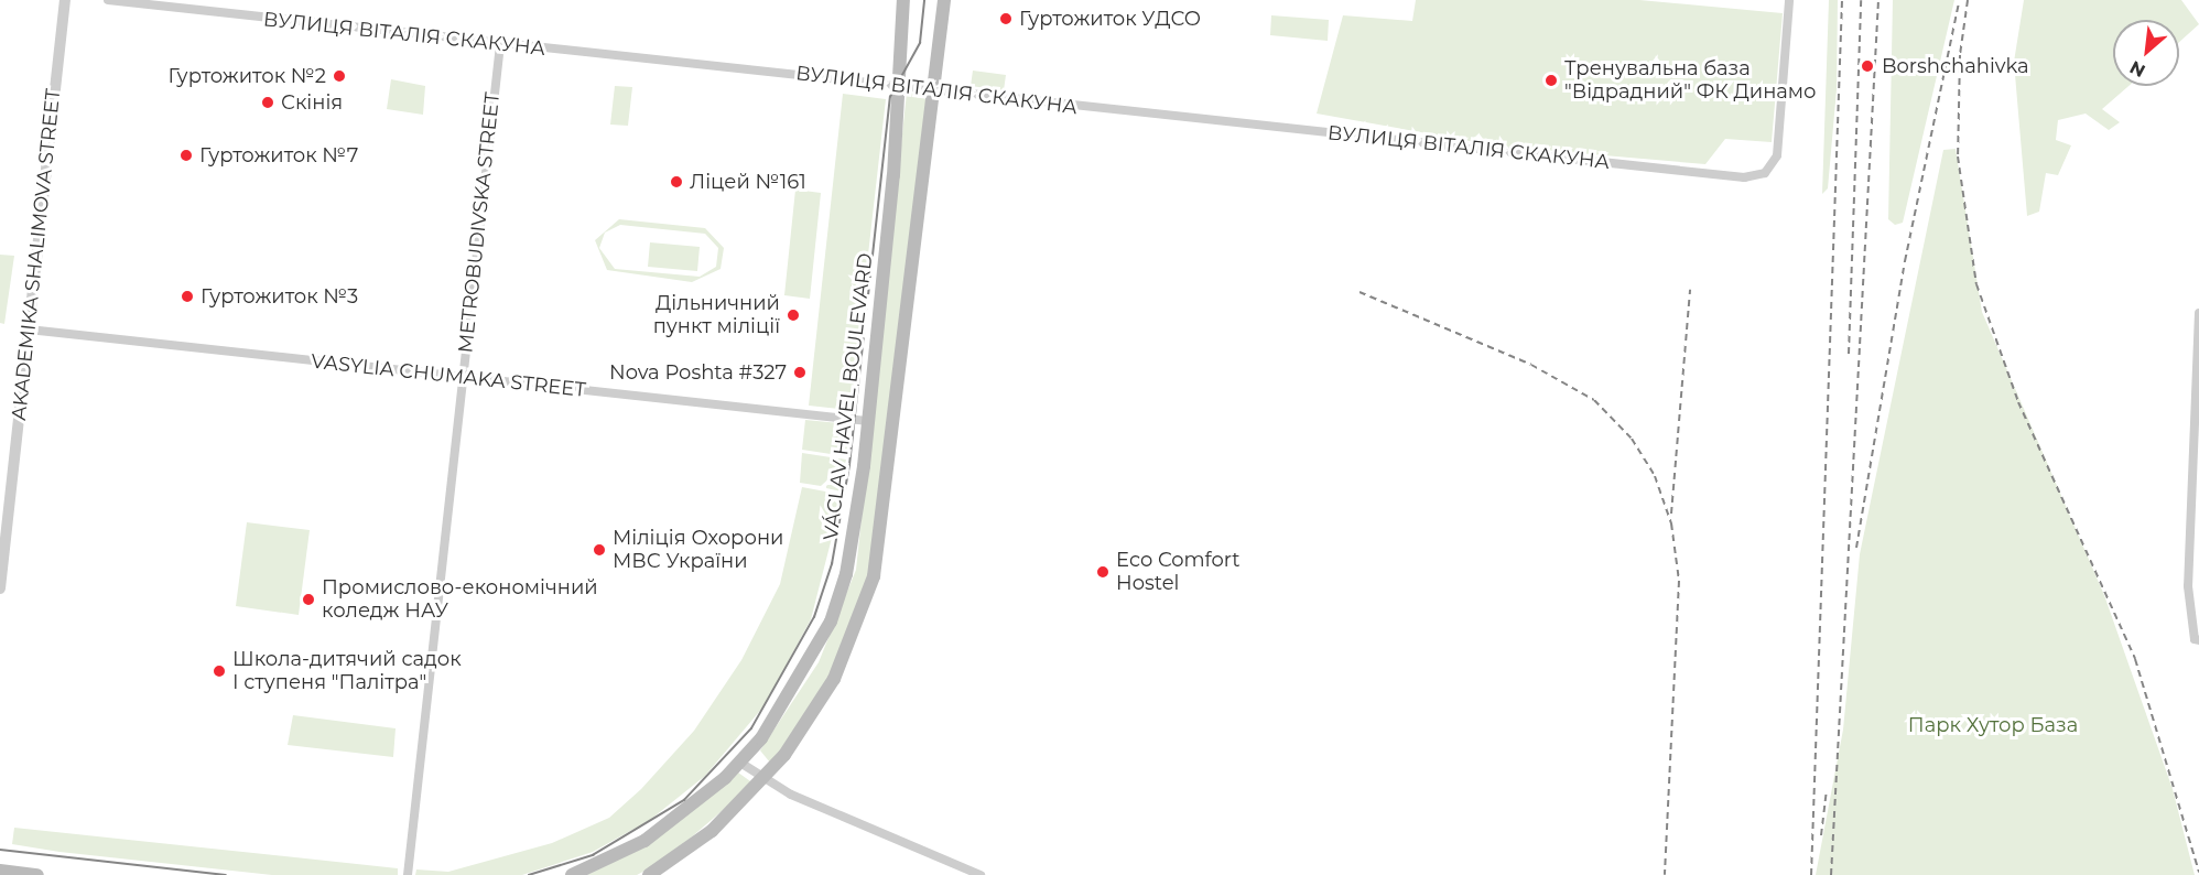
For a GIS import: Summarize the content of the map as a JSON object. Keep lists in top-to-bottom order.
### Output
{
  "streets": {
    "main road": ["VÁCLAV HAVEL BOULEVARD"],
    "street": [
      "ВУЛИЦЯ ВІТАЛІЯ СКАКУНА",
      "METROBUDIVSKA STREET",
      "AKADEMIKA SHALIMOVA STREET",
      "VASYLIA CHUMAKA STREET"
    ]
  },
  "crossings": [
    ["ВУЛИЦЯ ВІТАЛІЯ СКАКУНА", "METROBUDIVSKA STREET"],
    ["ВУЛИЦЯ ВІТАЛІЯ СКАКУНА", "VÁCLAV HAVEL BOULEVARD"],
    ["METROBUDIVSKA STREET", "VASYLIA CHUMAKA STREET"],
    ["AKADEMIKA SHALIMOVA STREET", "VASYLIA CHUMAKA STREET"],
    ["VASYLIA CHUMAKA STREET", "VÁCLAV HAVEL BOULEVARD"]
  ],
  "parks": ["Парк Хутор База"],
  "places": [
    "Гуртожиток УДСО",
    "Borshchahivka",
    "Гуртожиток №2",
    "Тренувальна база \"Відрадний\" ФК Динамо",
    "Скінія",
    "Гуртожиток №7",
    "Ліцей №161",
    "Гуртожиток №3",
    "Дільничний пункт міліції",
    "Nova Poshta #327",
    "Міліція Охорони МВС України",
    "Eco Comfort Hostel",
    "Промислово-економічний коледж НАУ",
    "Школа-дитячий садок І ступеня \"Палітра\""
  ],
  "north": "bottom left"
}
